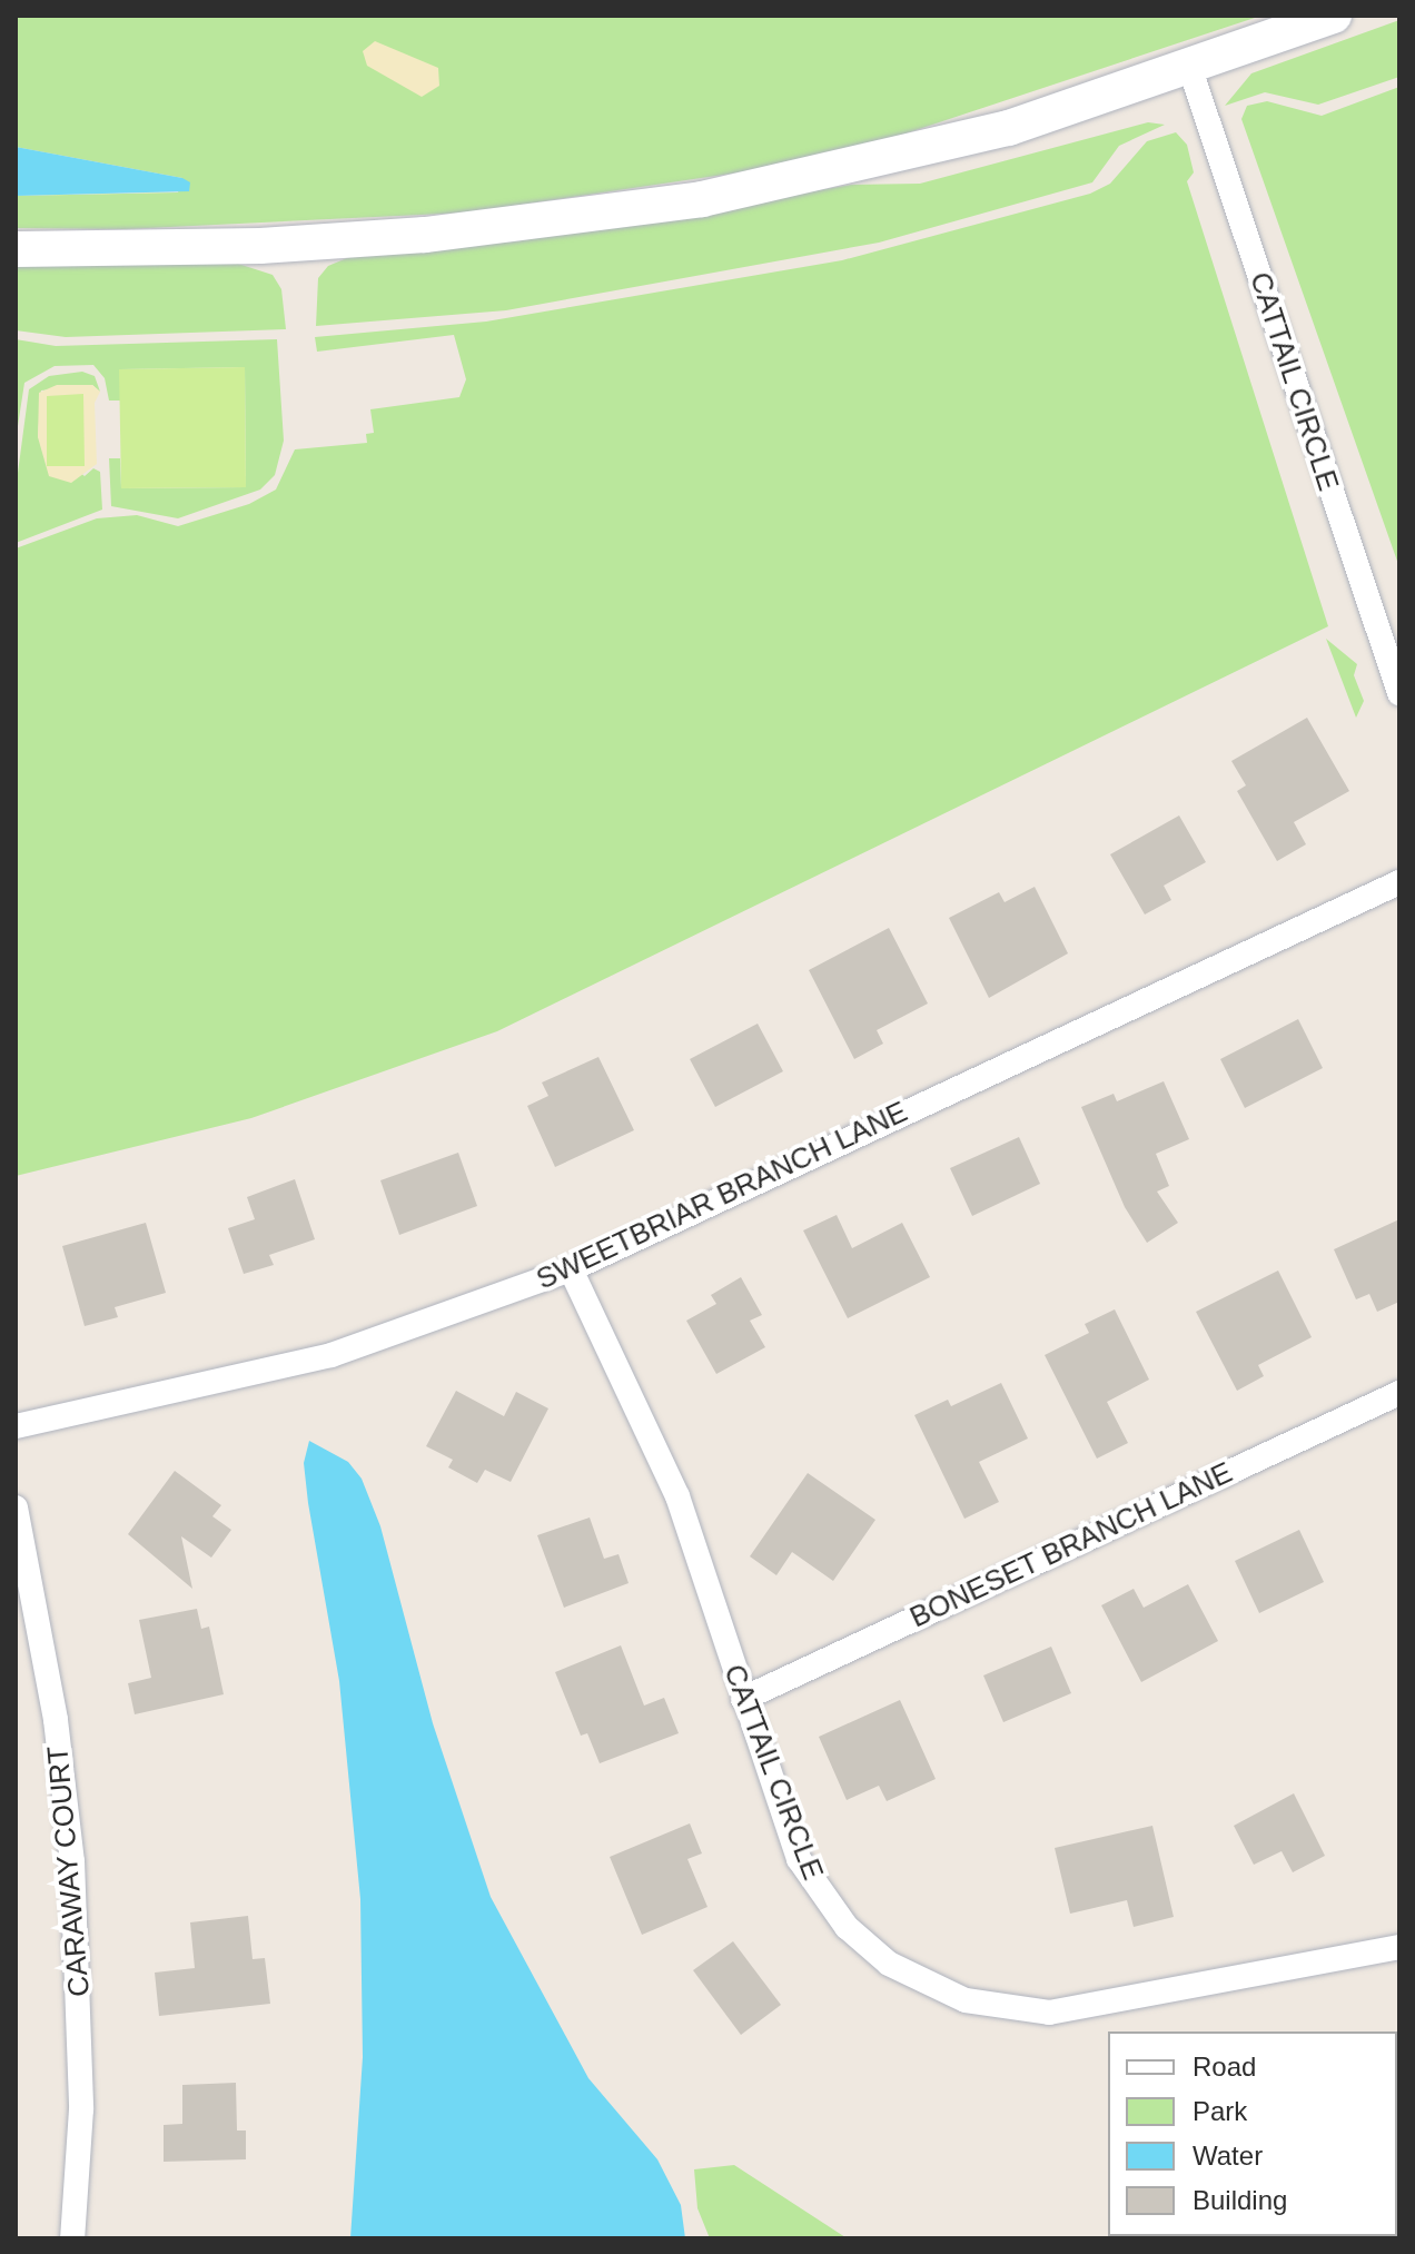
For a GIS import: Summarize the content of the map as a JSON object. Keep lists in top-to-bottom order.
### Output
{
  "streets": {
    "street": [
      "CATTAIL CIRCLE",
      "SWEETBRIAR BRANCH LANE",
      "BONESET BRANCH LANE",
      "CARAWAY COURT"
    ]
  },
  "crossings": [
    ["CATTAIL CIRCLE", "SWEETBRIAR BRANCH LANE"],
    ["CATTAIL CIRCLE", "BONESET BRANCH LANE"]
  ],
  "legend": [
    "Road",
    "Park",
    "Water",
    "Building"
  ]
}
